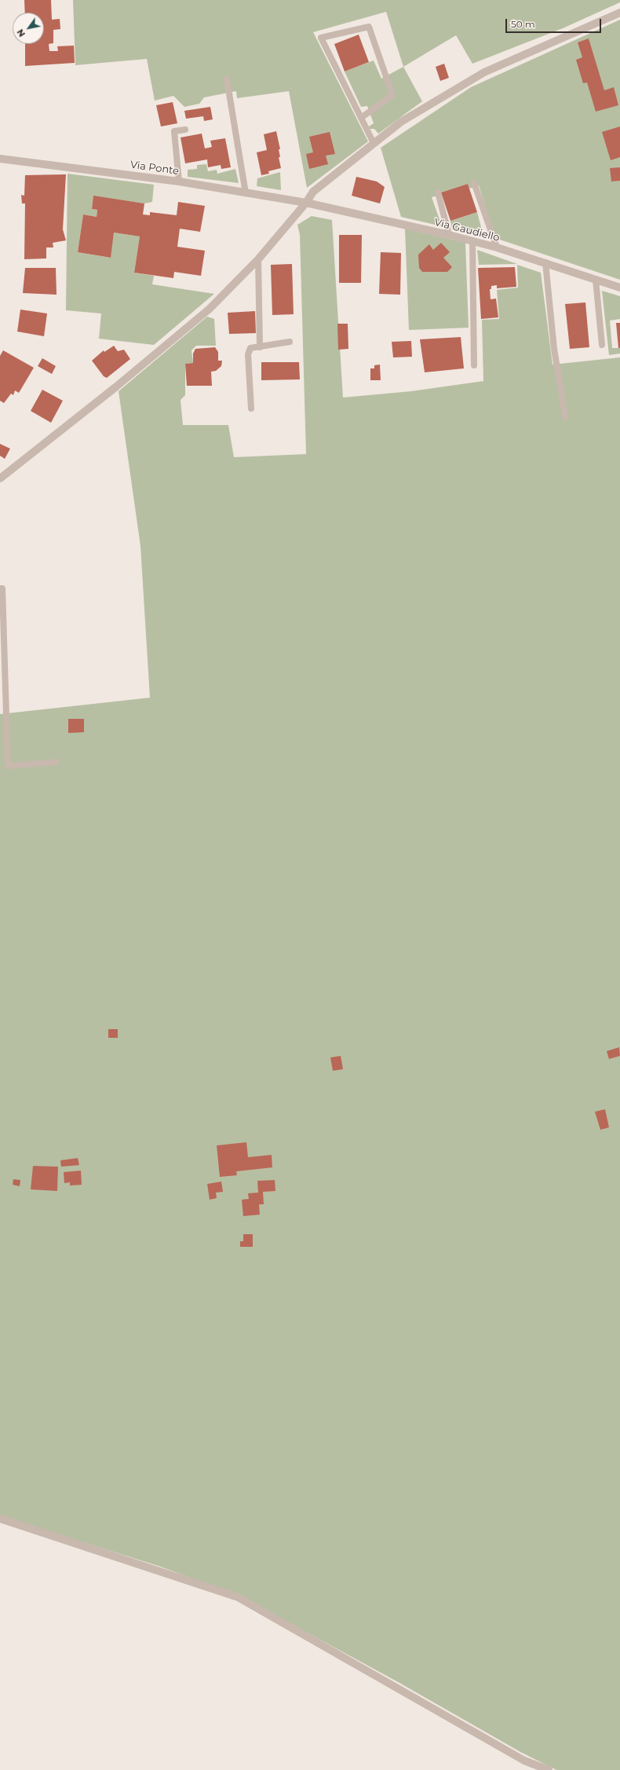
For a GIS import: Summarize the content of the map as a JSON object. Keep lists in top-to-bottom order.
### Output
{
  "streets": {
    "street": ["Via Ponte", "Via Gaudiello"]
  },
  "crossings": [
    ["Via Ponte", "Via Gaudiello"]
  ],
  "scale_bar": "50 m",
  "north": "bottom left"
}
